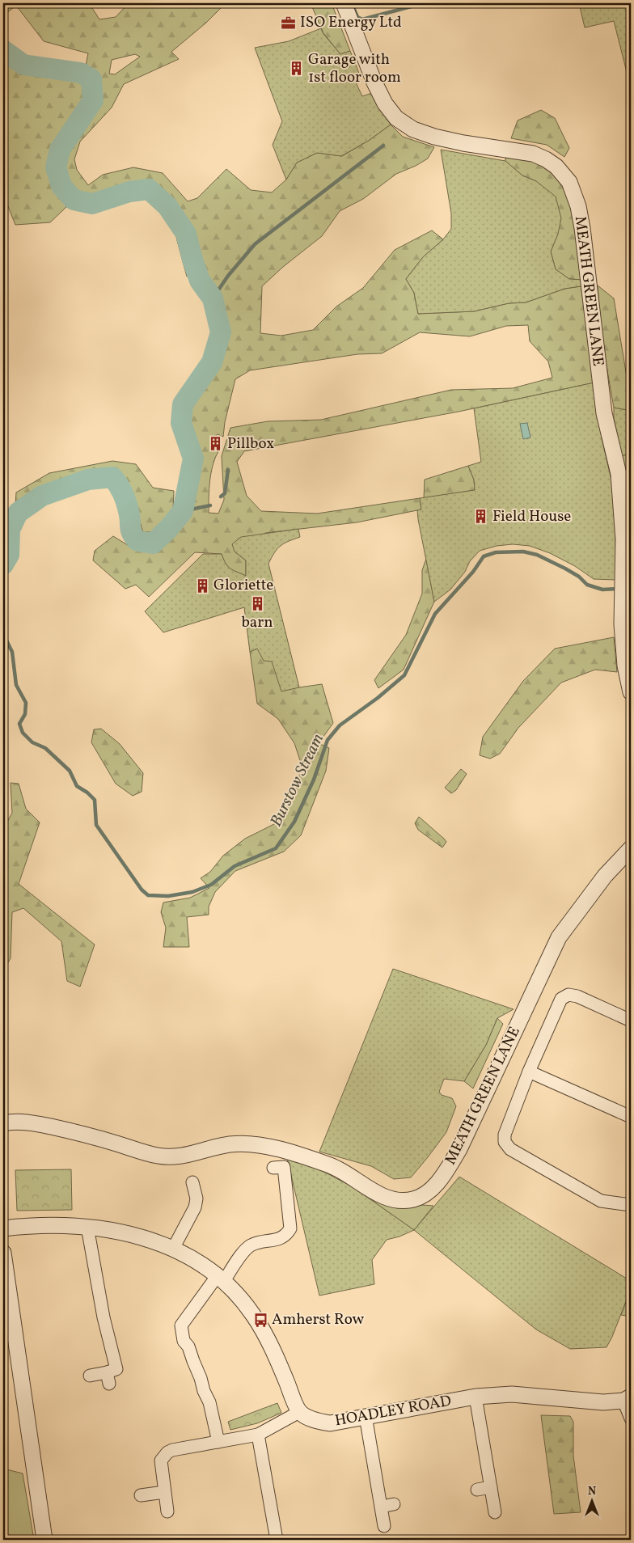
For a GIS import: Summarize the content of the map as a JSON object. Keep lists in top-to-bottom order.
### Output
{
  "streets": {
    "street": ["MEATH GREEN LANE", "HOADLEY ROAD"]
  },
  "water": ["Burstow Stream"],
  "places": {
    "office": ["ISO Energy Ltd"],
    "building": [
      "Garage with 1st floor room",
      "Pillbox",
      "Field House",
      "Gloriette",
      "barn"
    ],
    "bus stop": ["Amherst Row"]
  },
  "north": "top"
}
